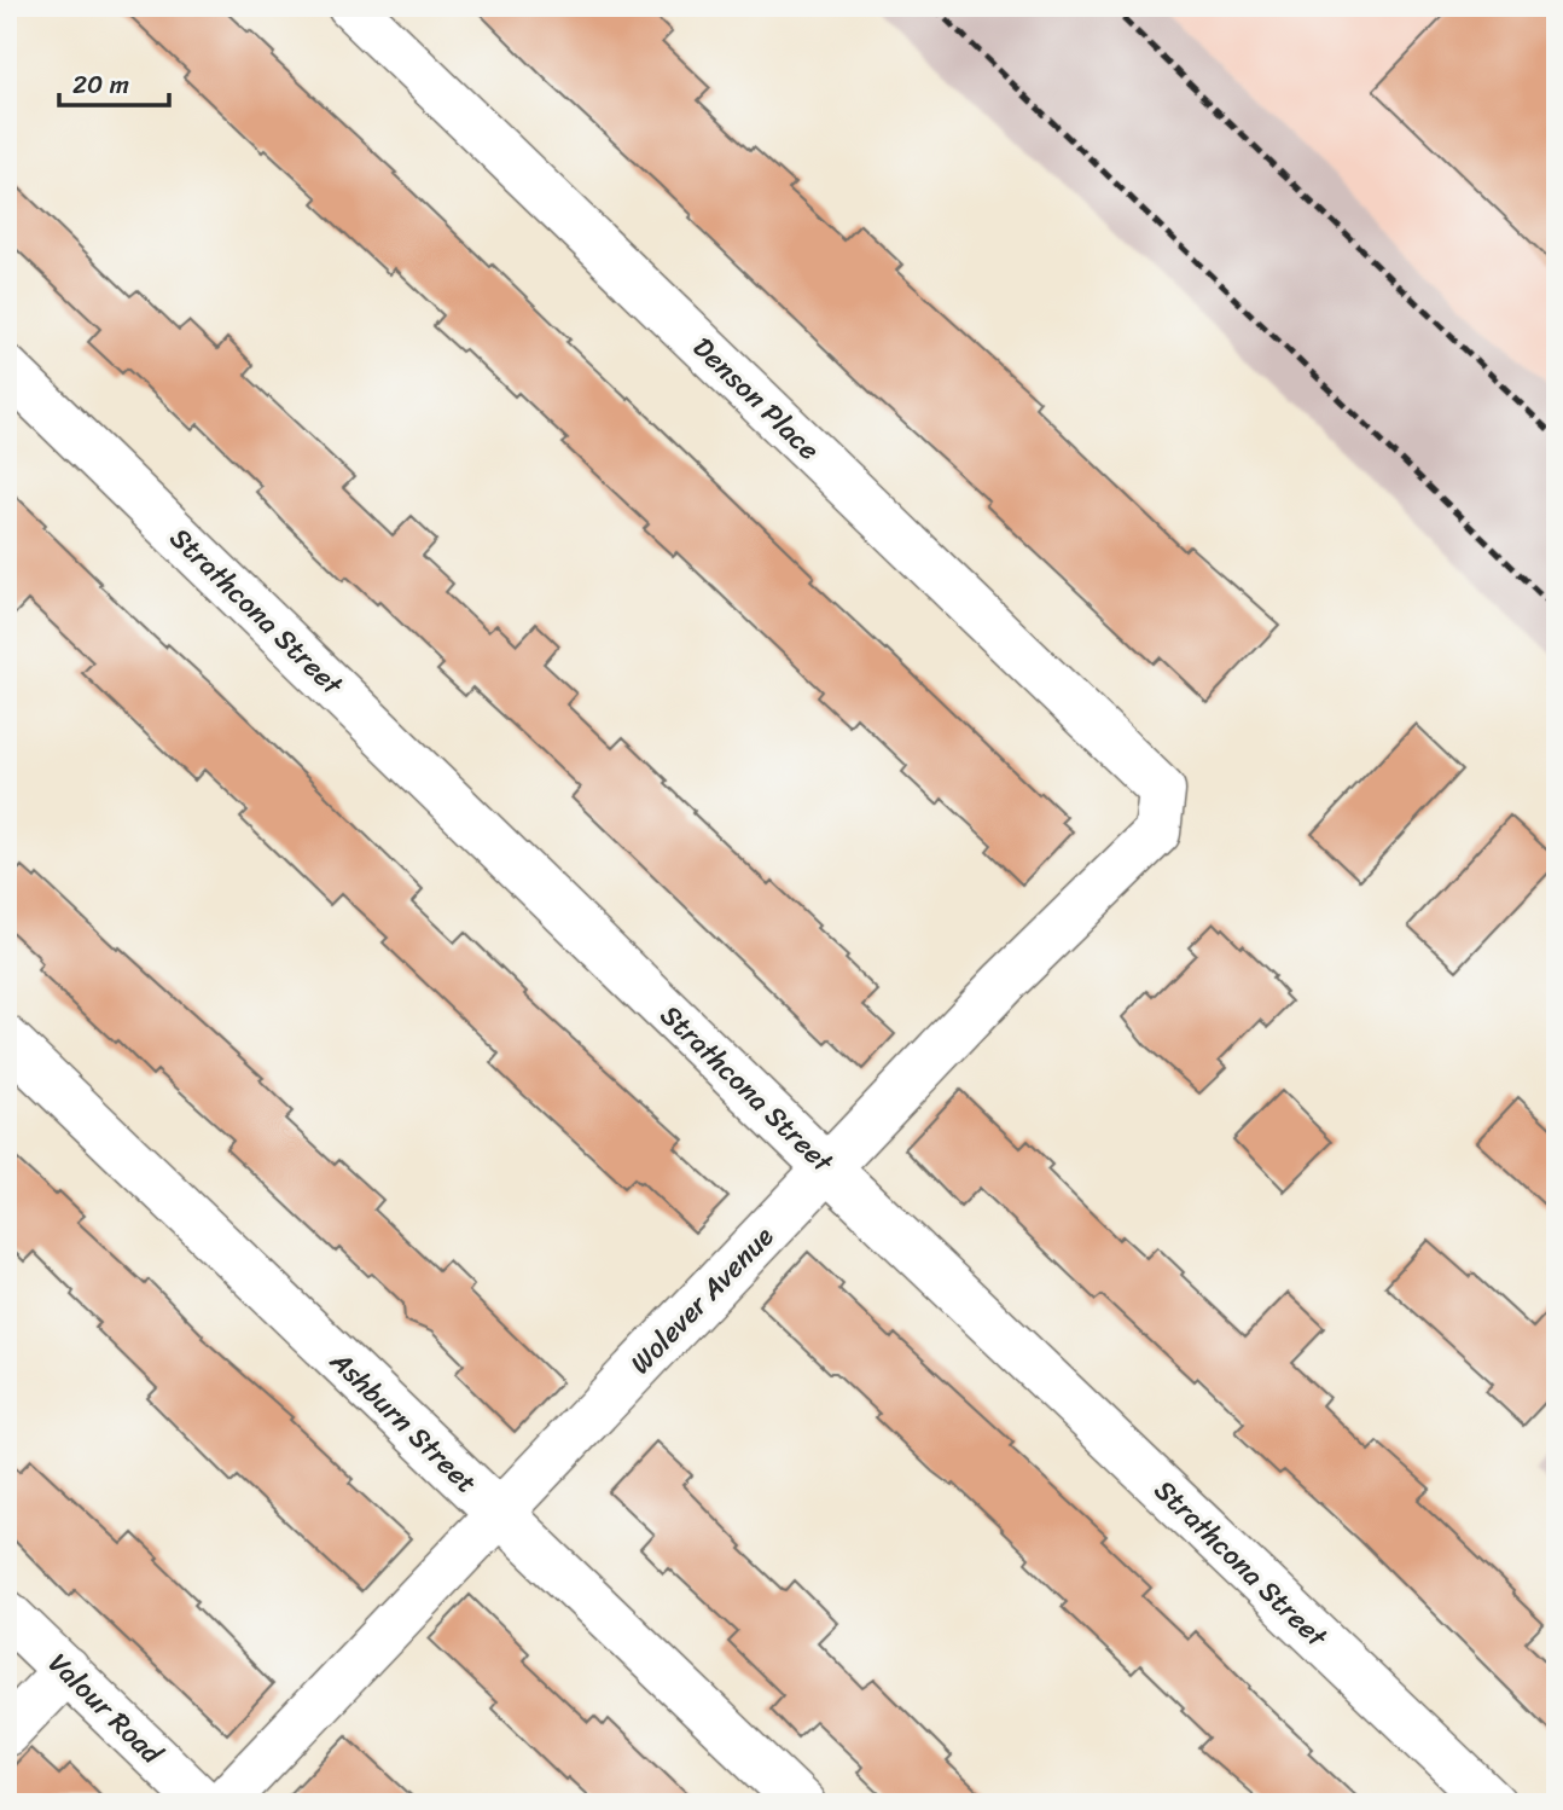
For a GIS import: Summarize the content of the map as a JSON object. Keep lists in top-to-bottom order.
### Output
{
  "streets": {
    "street": [
      "Denson Place",
      "Strathcona Street",
      "Wolever Avenue",
      "Ashburn Street",
      "Valour Road"
    ]
  },
  "crossings": [
    ["Denson Place", "Wolever Avenue"],
    ["Strathcona Street", "Wolever Avenue"],
    ["Wolever Avenue", "Ashburn Street"]
  ],
  "scale_bar": "20 m"
}
